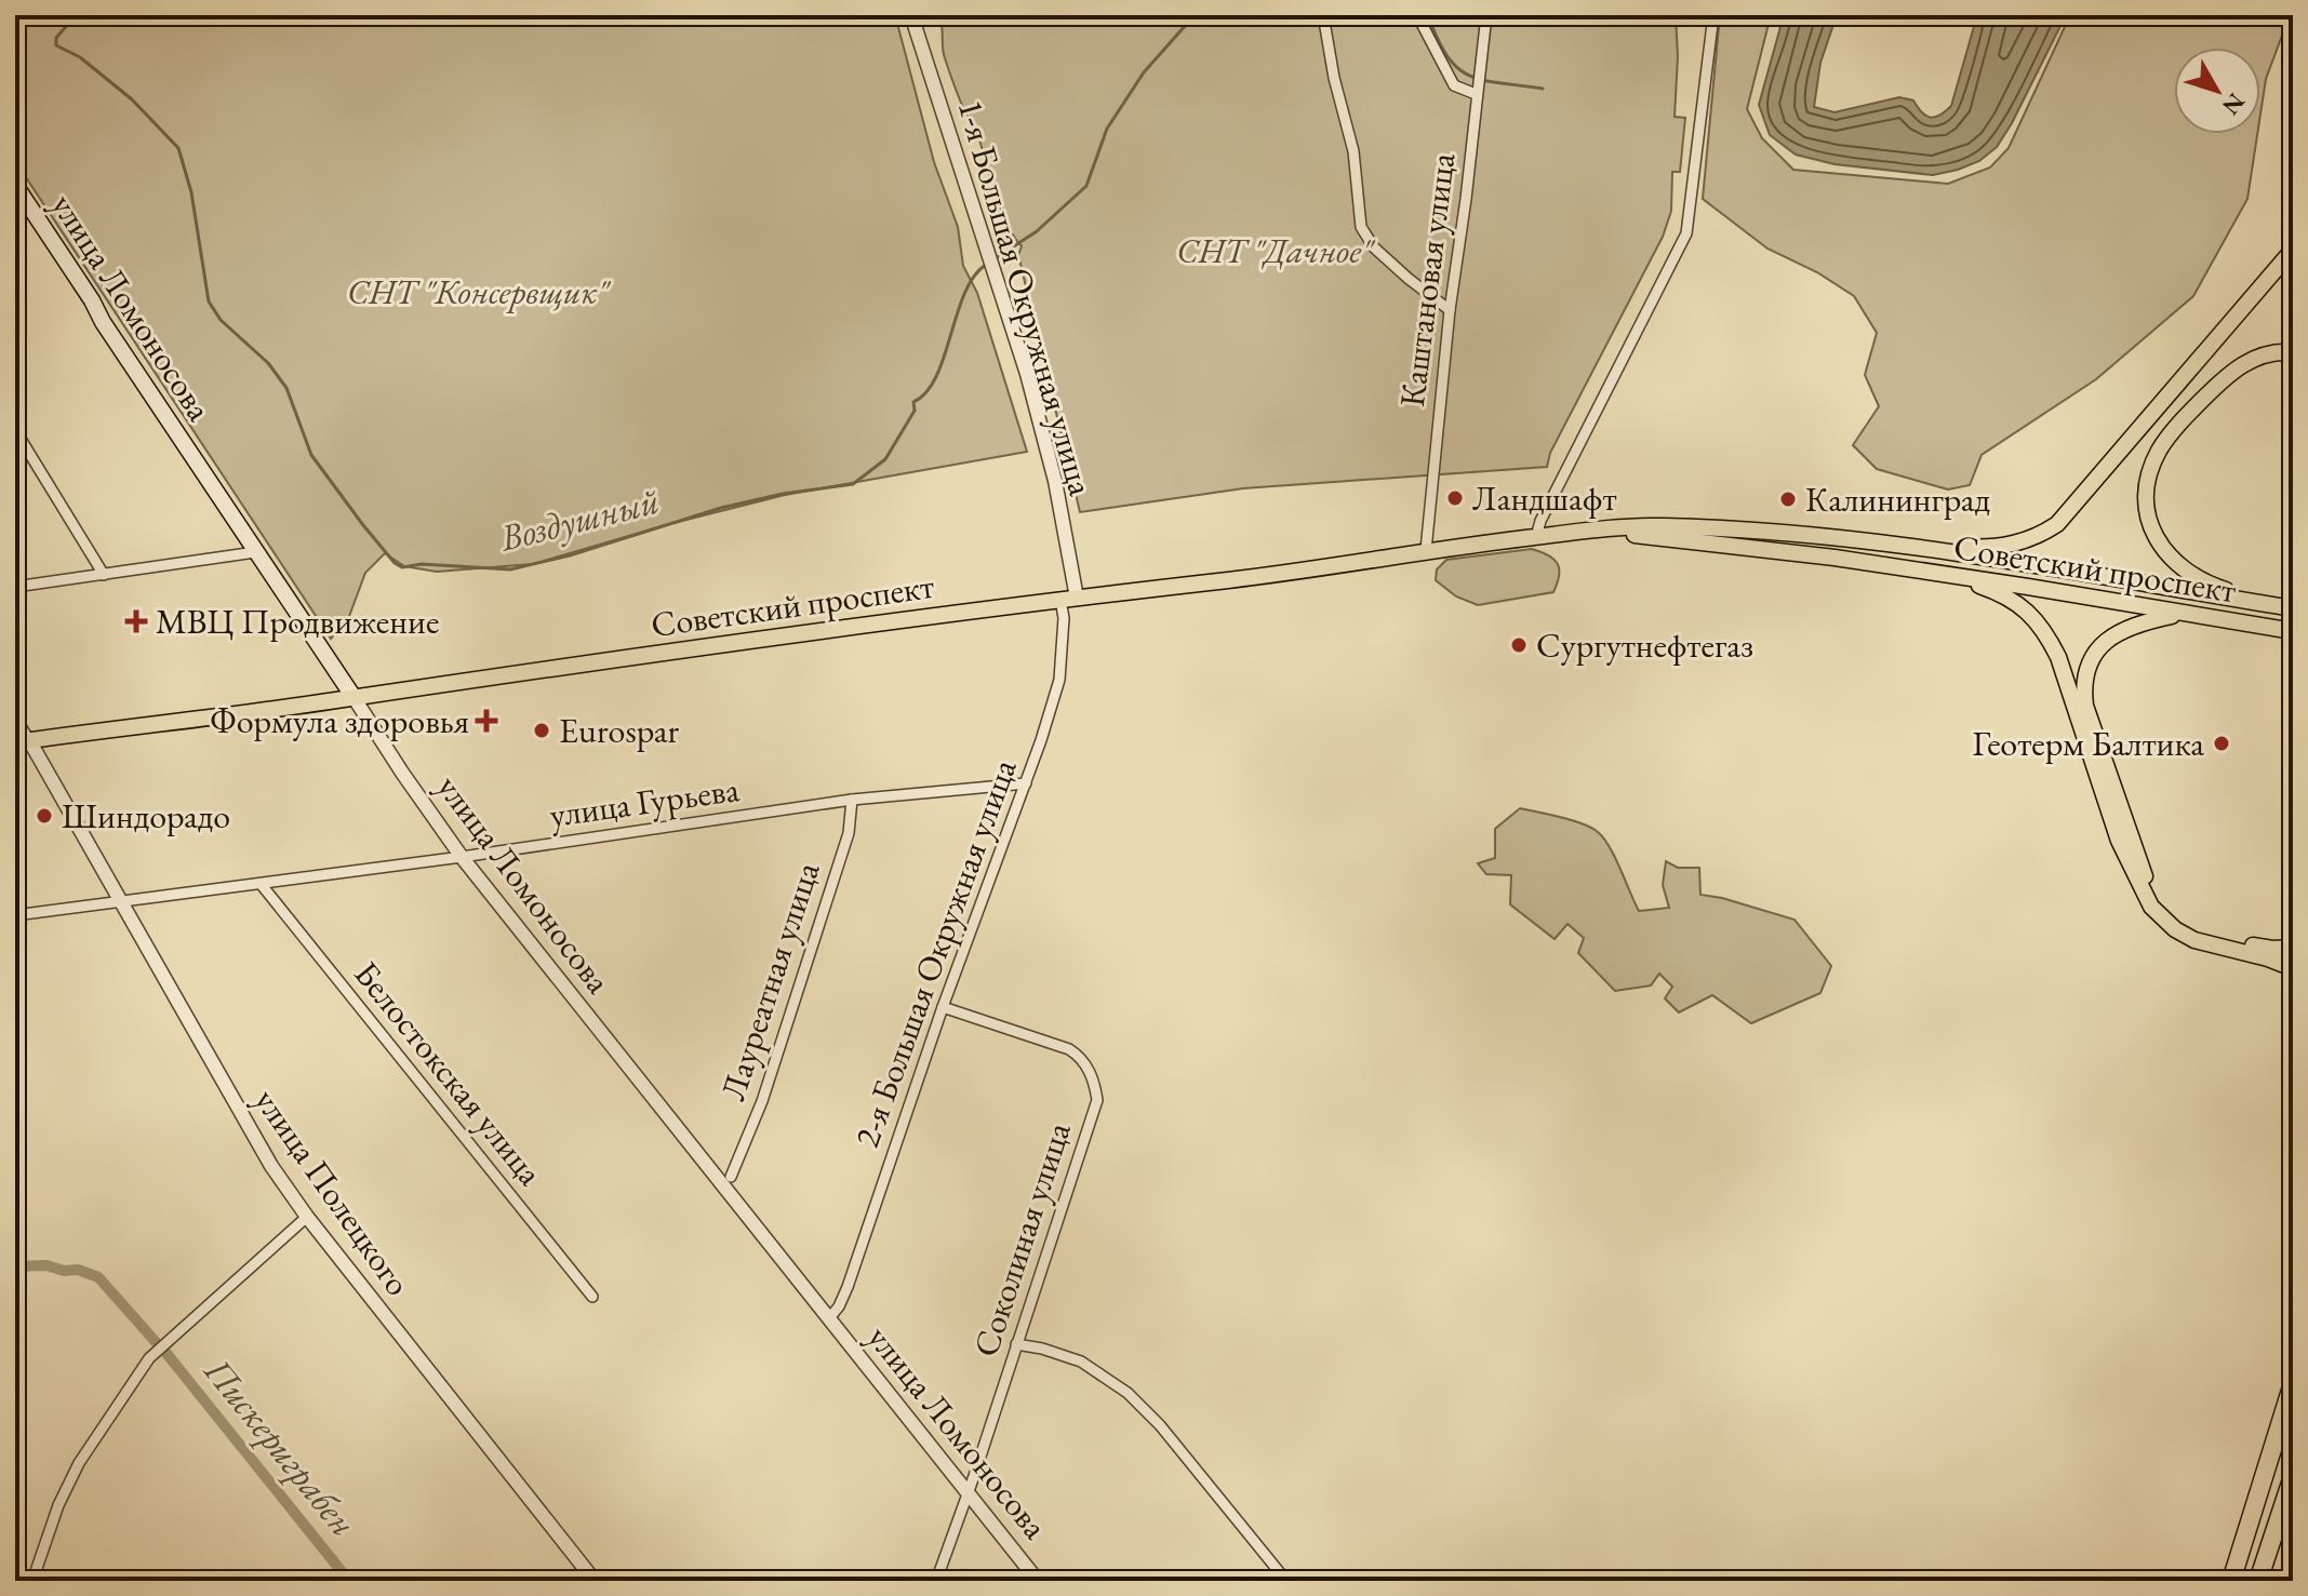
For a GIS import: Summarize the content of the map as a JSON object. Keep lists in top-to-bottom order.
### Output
{
  "streets": {
    "main road": ["улица Ломоносова", "Советский проспект"],
    "street": [
      "Каштановая улица",
      "1-я Большая Окружная улица",
      "улица Гурьева",
      "2-я Большая Окружная улица",
      "Лауреатная улица",
      "Белостокская улица",
      "улица Полецкого",
      "Соколиная улица"
    ]
  },
  "crossings": [
    ["Каштановая улица", "Советский проспект"],
    ["1-я Большая Окружная улица", "Советский проспект"],
    ["1-я Большая Окружная улица", "2-я Большая Окружная улица"],
    ["улица Ломоносова", "Советский проспект"],
    ["улица Ломоносова", "улица Гурьева"],
    ["улица Ломоносова", "2-я Большая Окружная улица"],
    ["улица Ломоносова", "Соколиная улица"],
    ["Советский проспект", "2-я Большая Окружная улица"],
    ["Советский проспект", "улица Полецкого"],
    ["улица Гурьева", "2-я Большая Окружная улица"],
    ["улица Гурьева", "Лауреатная улица"],
    ["улица Гурьева", "Белостокская улица"],
    ["улица Гурьева", "улица Полецкого"],
    ["2-я Большая Окружная улица", "Соколиная улица"]
  ],
  "water": ["Воздушный", "Пискериграбен"],
  "parks": ["СНТ \"Дачное\"", "СНТ \"Консервщик\""],
  "places": {
    "other": [
      "Ландшафт",
      "Калининград",
      "Сургутнефтегаз",
      "Eurospar",
      "Геотерм Балтика",
      "Шиндорадо"
    ],
    "health": ["МВЦ Продвижение", "Формула здоровья"]
  },
  "north": "bottom right"
}
